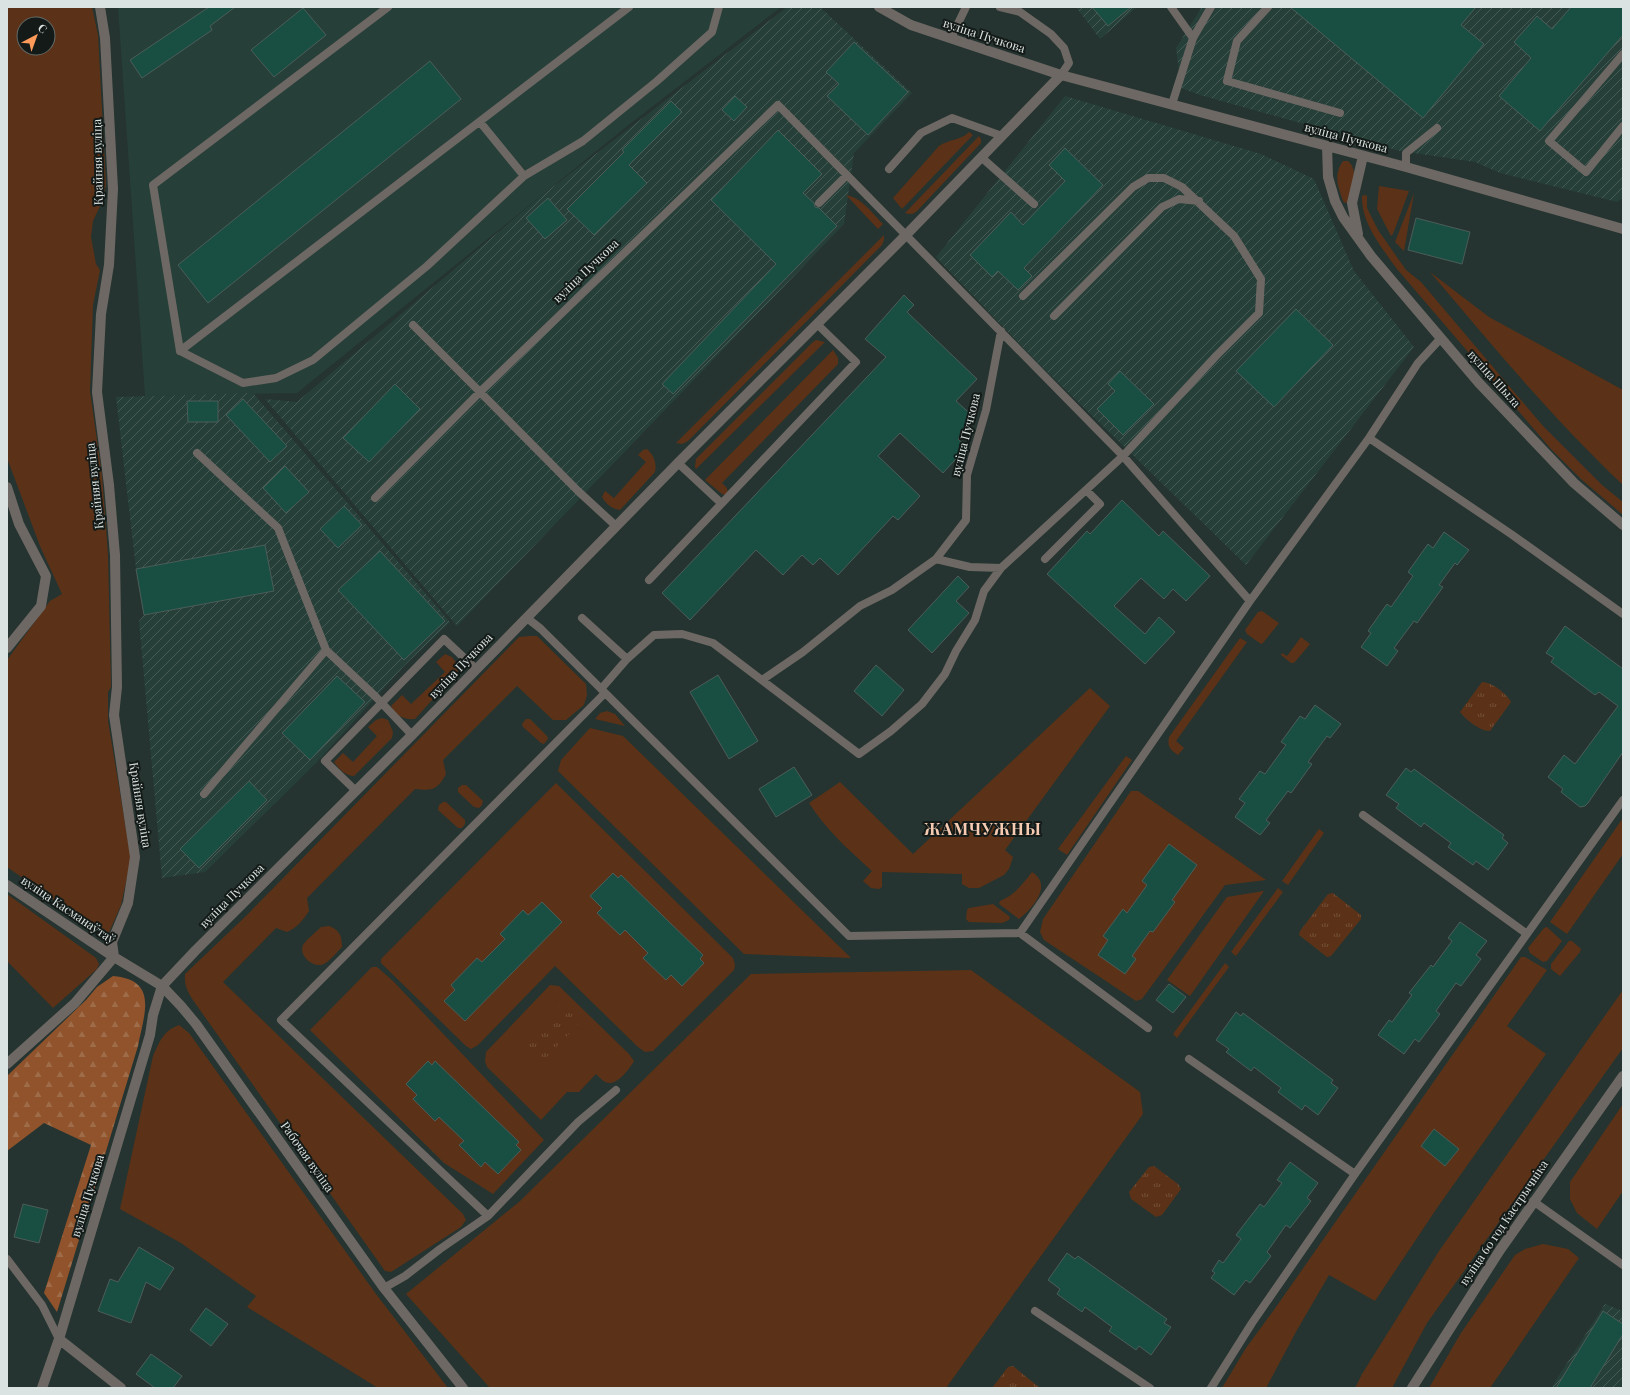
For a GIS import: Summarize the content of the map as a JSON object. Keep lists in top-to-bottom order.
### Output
{
  "streets": {
    "street": [
      "вуліца Пучкова",
      "Крайняя вуліца",
      "вуліца Шыла",
      "вуліца Касманаўтаў",
      "Рабочая вуліца",
      "вуліца 60 год Кастрычніка"
    ]
  },
  "crossings": [
    ["вуліца Пучкова", "вуліца Шыла"],
    ["вуліца Пучкова", "Рабочая вуліца"],
    ["Крайняя вуліца", "вуліца Касманаўтаў"],
    ["Крайняя вуліца", "Рабочая вуліца"],
    ["вуліца Касманаўтаў", "Рабочая вуліца"]
  ],
  "districts": ["ЖАМЧУЖНЫ"],
  "north": "top right"
}
